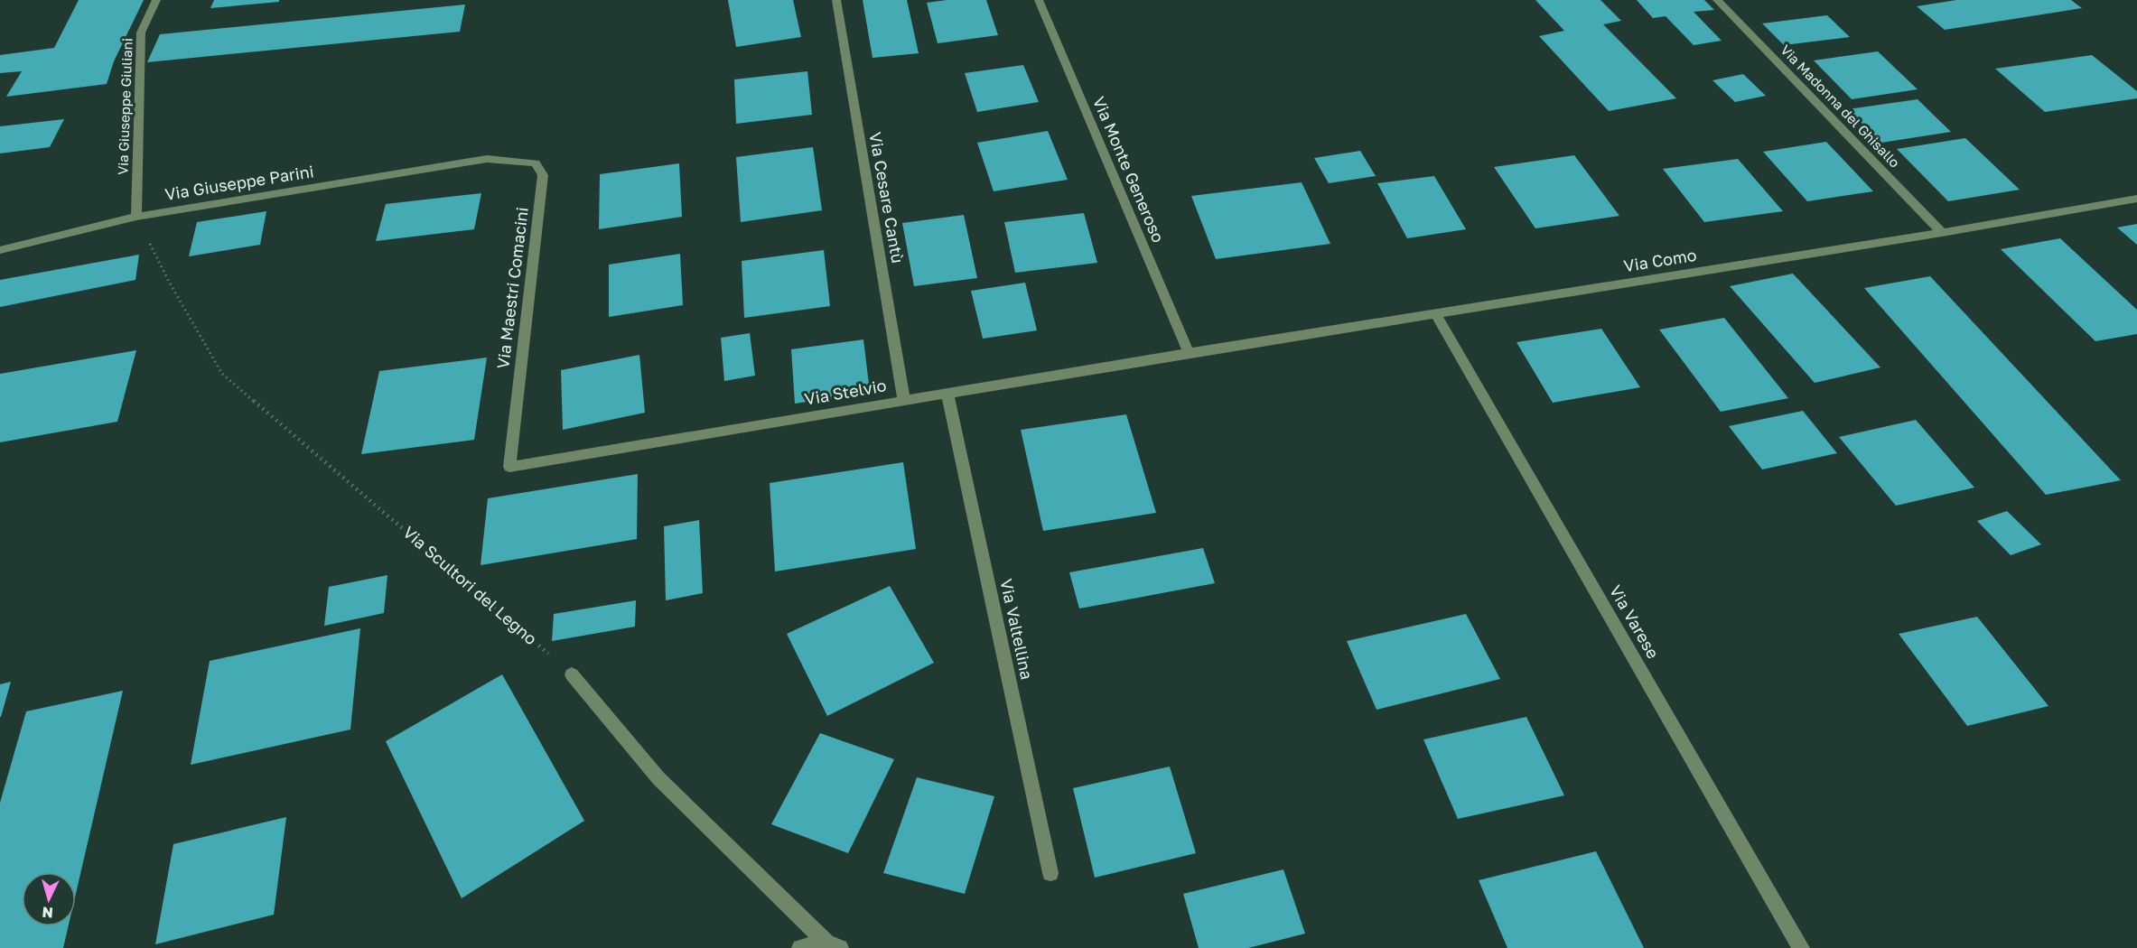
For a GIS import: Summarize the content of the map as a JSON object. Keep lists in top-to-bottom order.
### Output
{
  "streets": {
    "street": [
      "Via Giuseppe Giuliani",
      "Via Madonna del Ghisallo",
      "Via Monte Generoso",
      "Via Giuseppe Parini",
      "Via Cesare Cantù",
      "Via Como",
      "Via Maestri Comacini",
      "Via Stelvio",
      "Via Varese",
      "Via Valtellina"
    ],
    "path": ["Via Scultori del Legno"]
  },
  "crossings": [
    ["Via Giuseppe Giuliani", "Via Giuseppe Parini"],
    ["Via Giuseppe Giuliani", "Via Scultori del Legno"],
    ["Via Madonna del Ghisallo", "Via Como"],
    ["Via Monte Generoso", "Via Como"],
    ["Via Monte Generoso", "Via Stelvio"],
    ["Via Giuseppe Parini", "Via Maestri Comacini"],
    ["Via Giuseppe Parini", "Via Scultori del Legno"],
    ["Via Cesare Cantù", "Via Stelvio"],
    ["Via Como", "Via Stelvio"],
    ["Via Como", "Via Varese"],
    ["Via Maestri Comacini", "Via Stelvio"],
    ["Via Stelvio", "Via Valtellina"]
  ],
  "north": "bottom"
}
